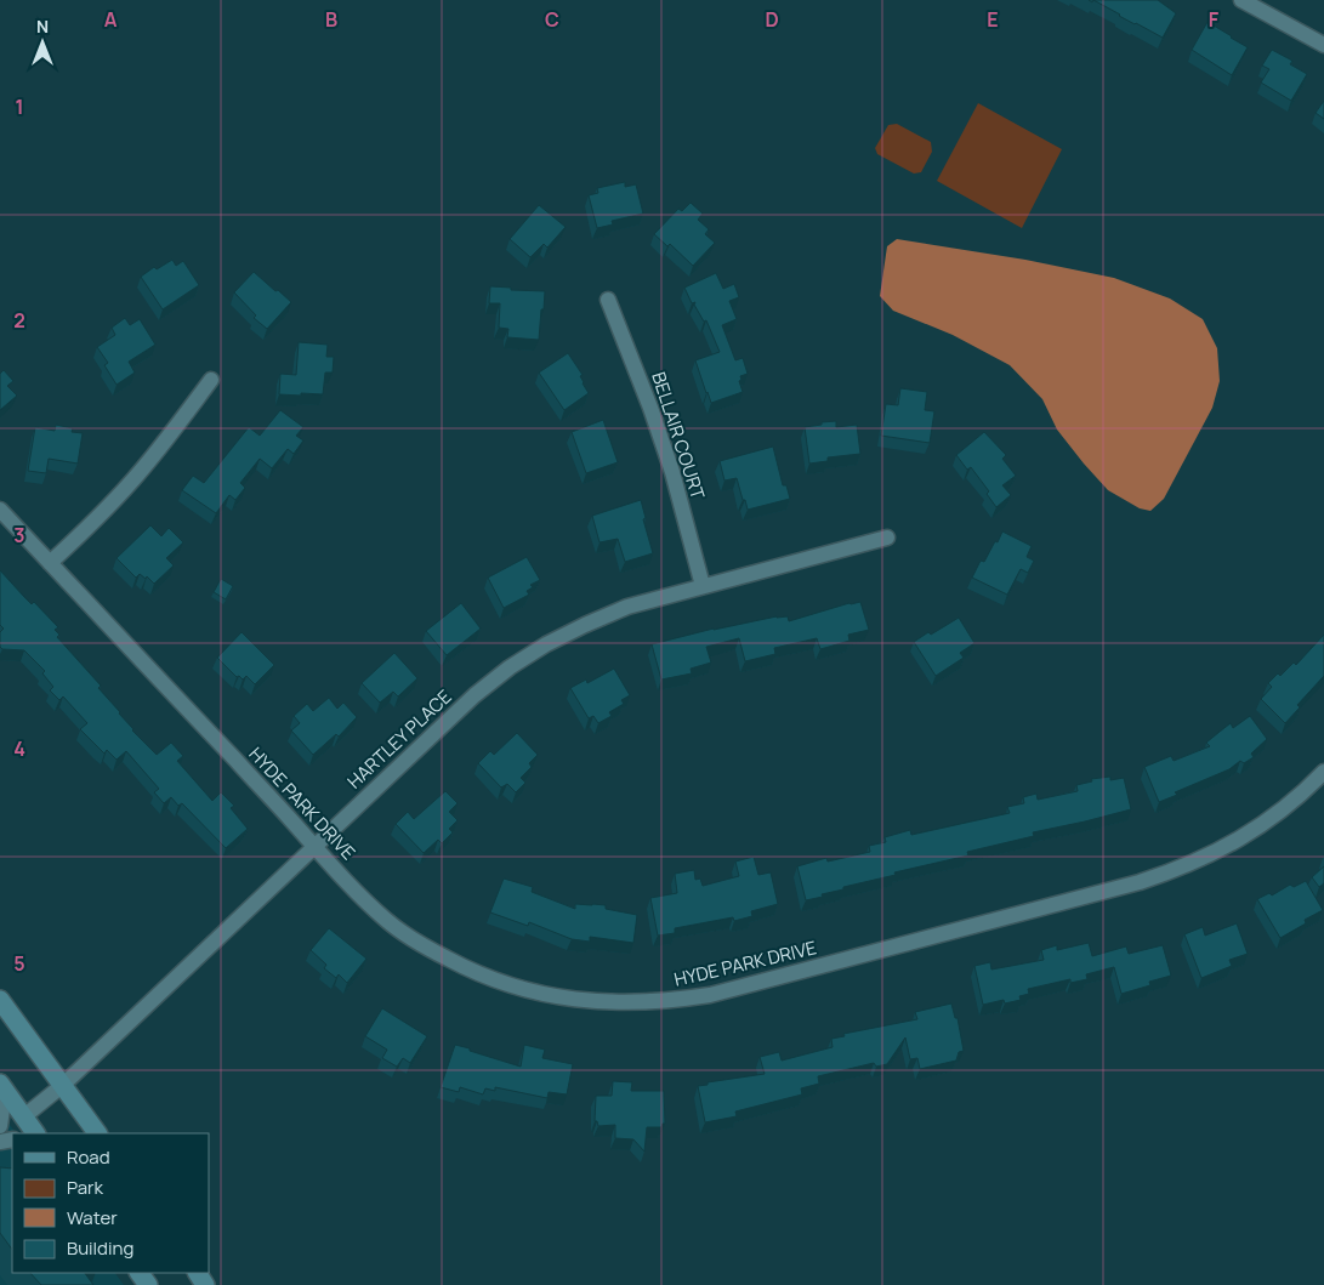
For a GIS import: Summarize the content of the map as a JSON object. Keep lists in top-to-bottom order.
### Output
{
  "streets": {
    "street": ["BELLAIR COURT", "HARTLEY PLACE", "HYDE PARK DRIVE"]
  },
  "crossings": [
    ["BELLAIR COURT", "HARTLEY PLACE"],
    ["HARTLEY PLACE", "HYDE PARK DRIVE"]
  ],
  "legend": [
    "Road",
    "Park",
    "Water",
    "Building"
  ],
  "north": "top",
  "grid": {
    "columns": [
      "A",
      "B",
      "C",
      "D",
      "E",
      "F"
    ],
    "rows": [
      "1",
      "2",
      "3",
      "4",
      "5"
    ]
  }
}
